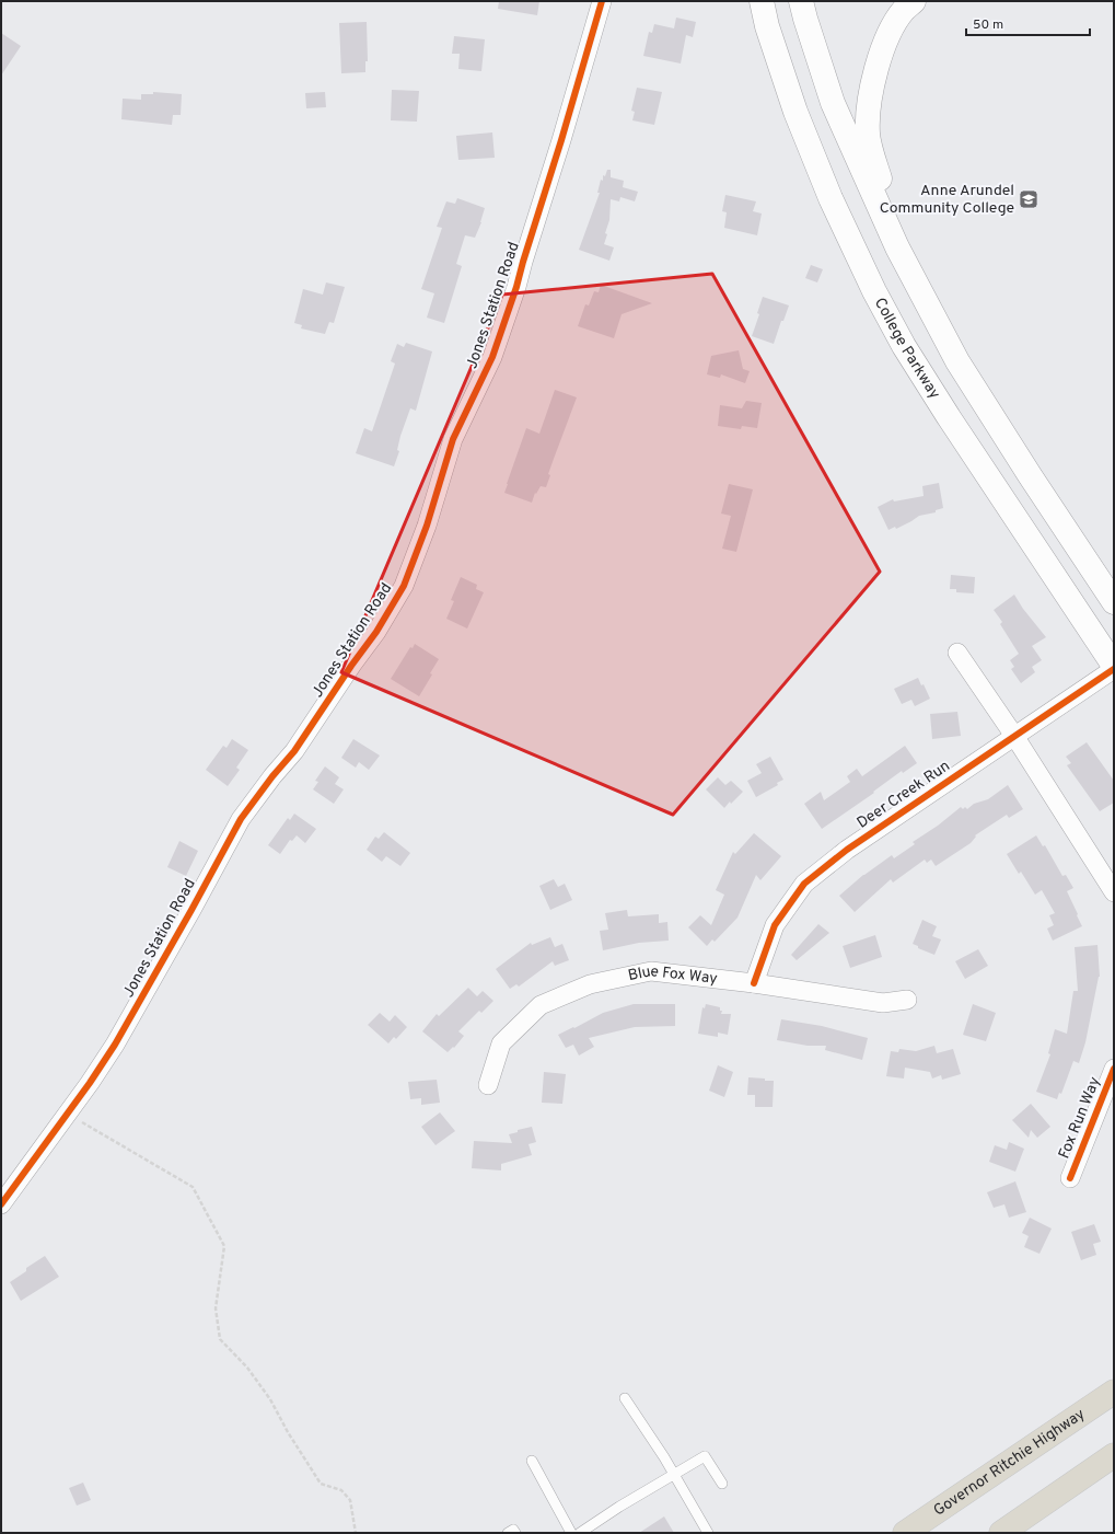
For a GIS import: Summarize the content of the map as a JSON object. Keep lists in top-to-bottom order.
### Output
{
  "streets": {
    "highway": ["Governor Ritchie Highway"],
    "main road": ["College Parkway"],
    "street": [
      "Jones Station Road",
      "Deer Creek Run",
      "Blue Fox Way",
      "Fox Run Way"
    ]
  },
  "crossings": [
    ["Deer Creek Run", "Blue Fox Way"]
  ],
  "places": {
    "school or university": ["Anne Arundel Community College"]
  },
  "scale_bar": "50 m"
}
